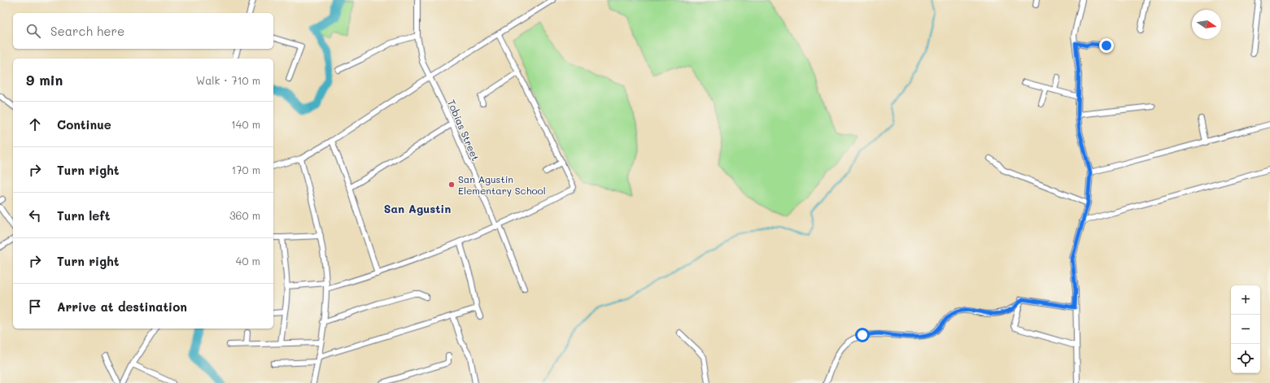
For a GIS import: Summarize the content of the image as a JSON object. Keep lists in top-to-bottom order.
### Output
{
  "streets": {
    "street": ["Tobias Street"]
  },
  "districts": ["San Agustin"],
  "places": ["San Agustin Elementary School"],
  "north": "right",
  "page": {
    "search": "Search here",
    "heading": ["9 min", "Walk · 710 m"],
    "list": [
      ["Continue", "140 m"],
      ["Turn right", "170 m"],
      ["Turn left", "360 m"],
      ["Turn right", "40 m"],
      "Arrive at destination"
    ],
    "map_buttons": ["+", "−"]
  }
}
